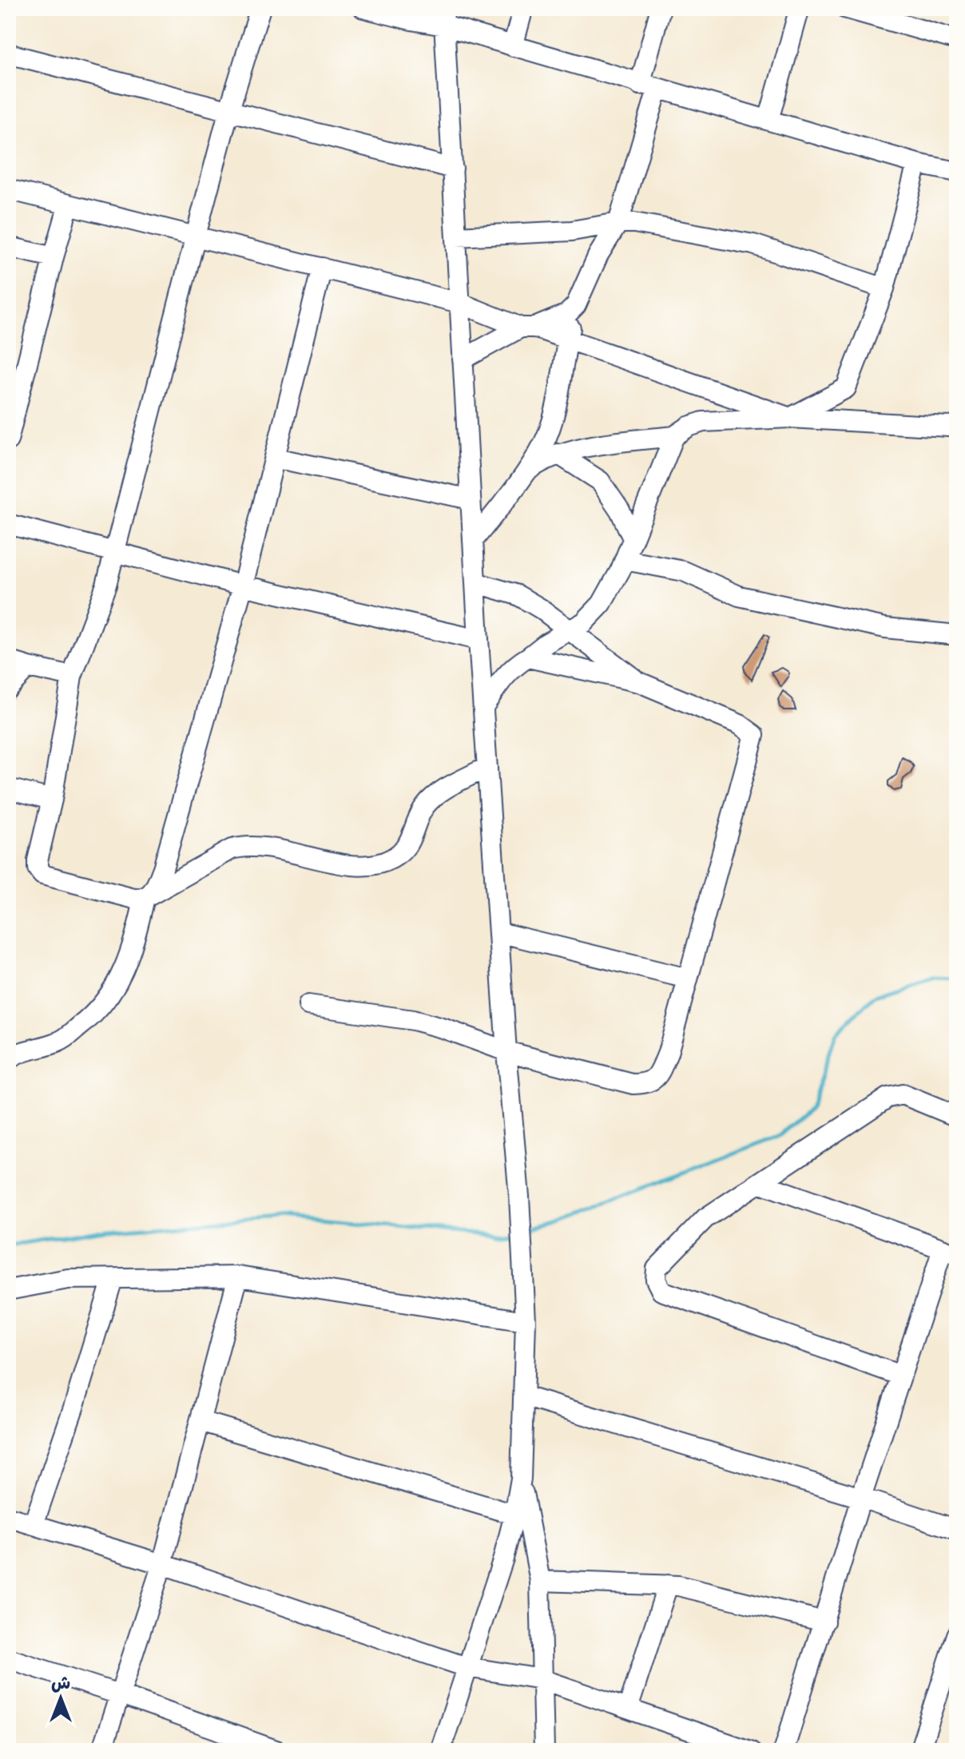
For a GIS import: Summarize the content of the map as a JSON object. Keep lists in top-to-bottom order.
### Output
{
  "north": "top"
}
